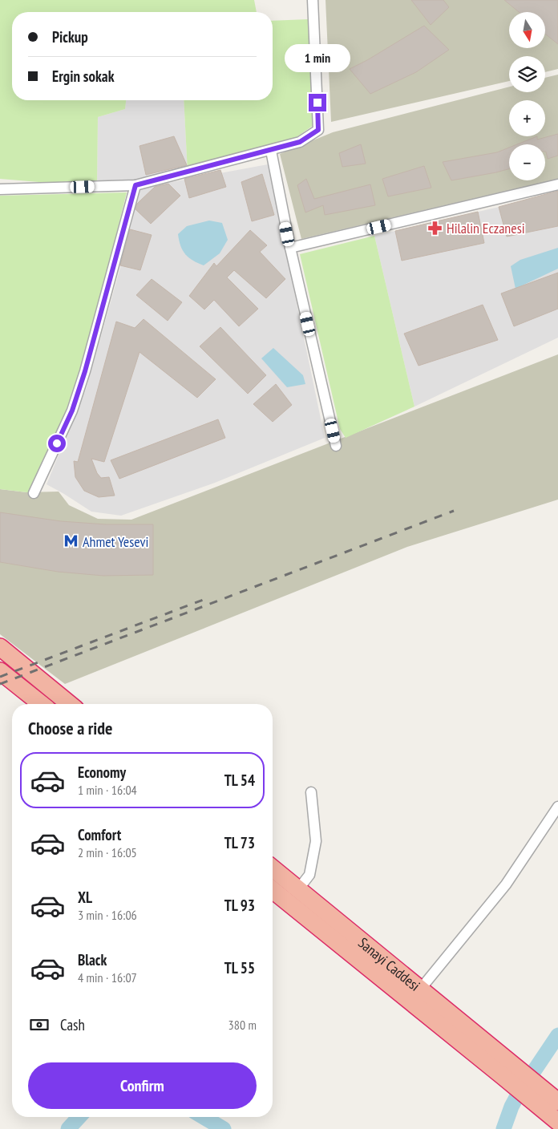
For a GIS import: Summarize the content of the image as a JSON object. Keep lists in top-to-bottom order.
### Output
{
  "streets": {
    "highway": ["Sanayi Caddesi"]
  },
  "places": {
    "pharmacy": ["Hilalin Eczanesi"],
    "metro station": ["Ahmet Yesevi"]
  },
  "north": "bottom",
  "page": {
    "map_buttons": ["+", "−"],
    "banner": ["Pickup", "Ergin sokak"],
    "bubble": "1 min",
    "heading": "Choose a ride",
    "list": [
      {
        "name": "Economy",
        "note": "1 min · 16:04",
        "value": "TL 54"
      },
      {
        "name": "Comfort",
        "note": "2 min · 16:05",
        "value": "TL 73"
      },
      {
        "name": "XL",
        "note": "3 min · 16:06",
        "value": "TL 93"
      },
      {
        "name": "Black",
        "note": "4 min · 16:07",
        "value": "TL 55"
      }
    ],
    "pay": ["Cash", "380 m"],
    "buttons": "Confirm"
  }
}
